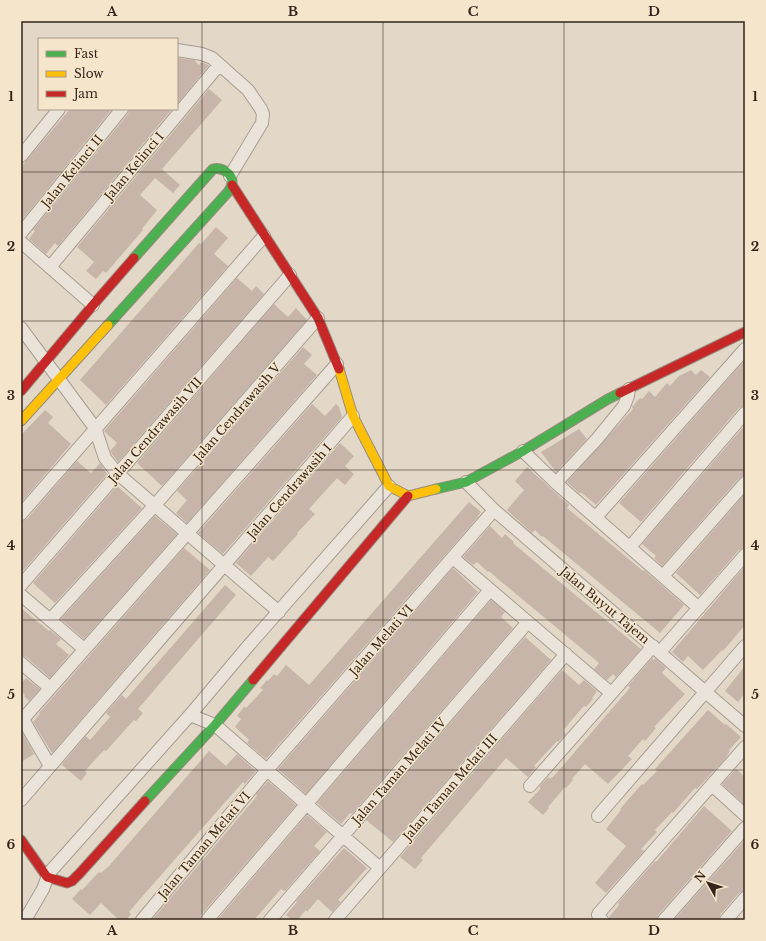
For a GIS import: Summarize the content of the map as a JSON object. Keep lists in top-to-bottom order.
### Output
{
  "streets": {
    "street": [
      "Jalan Kelinci I",
      "Jalan Kelinci II",
      "Jalan Cendrawasih V",
      "Jalan Cendrawasih VII",
      "Jalan Cendrawasih I",
      "Jalan Buyut Tajem",
      "Jalan Melati VI",
      "Jalan Taman Melati IV",
      "Jalan Taman Melati III",
      "Jalan Taman Melati VI"
    ]
  },
  "crossings": [
    ["Jalan Buyut Tajem", "Jalan Melati VI"],
    ["Jalan Melati VI", "Jalan Taman Melati VI"]
  ],
  "legend": ["Fast", "Slow", "Jam"],
  "north": "top left",
  "grid": {
    "columns": [
      "A",
      "B",
      "C",
      "D"
    ],
    "rows": [
      "1",
      "2",
      "3",
      "4",
      "5",
      "6"
    ]
  }
}
